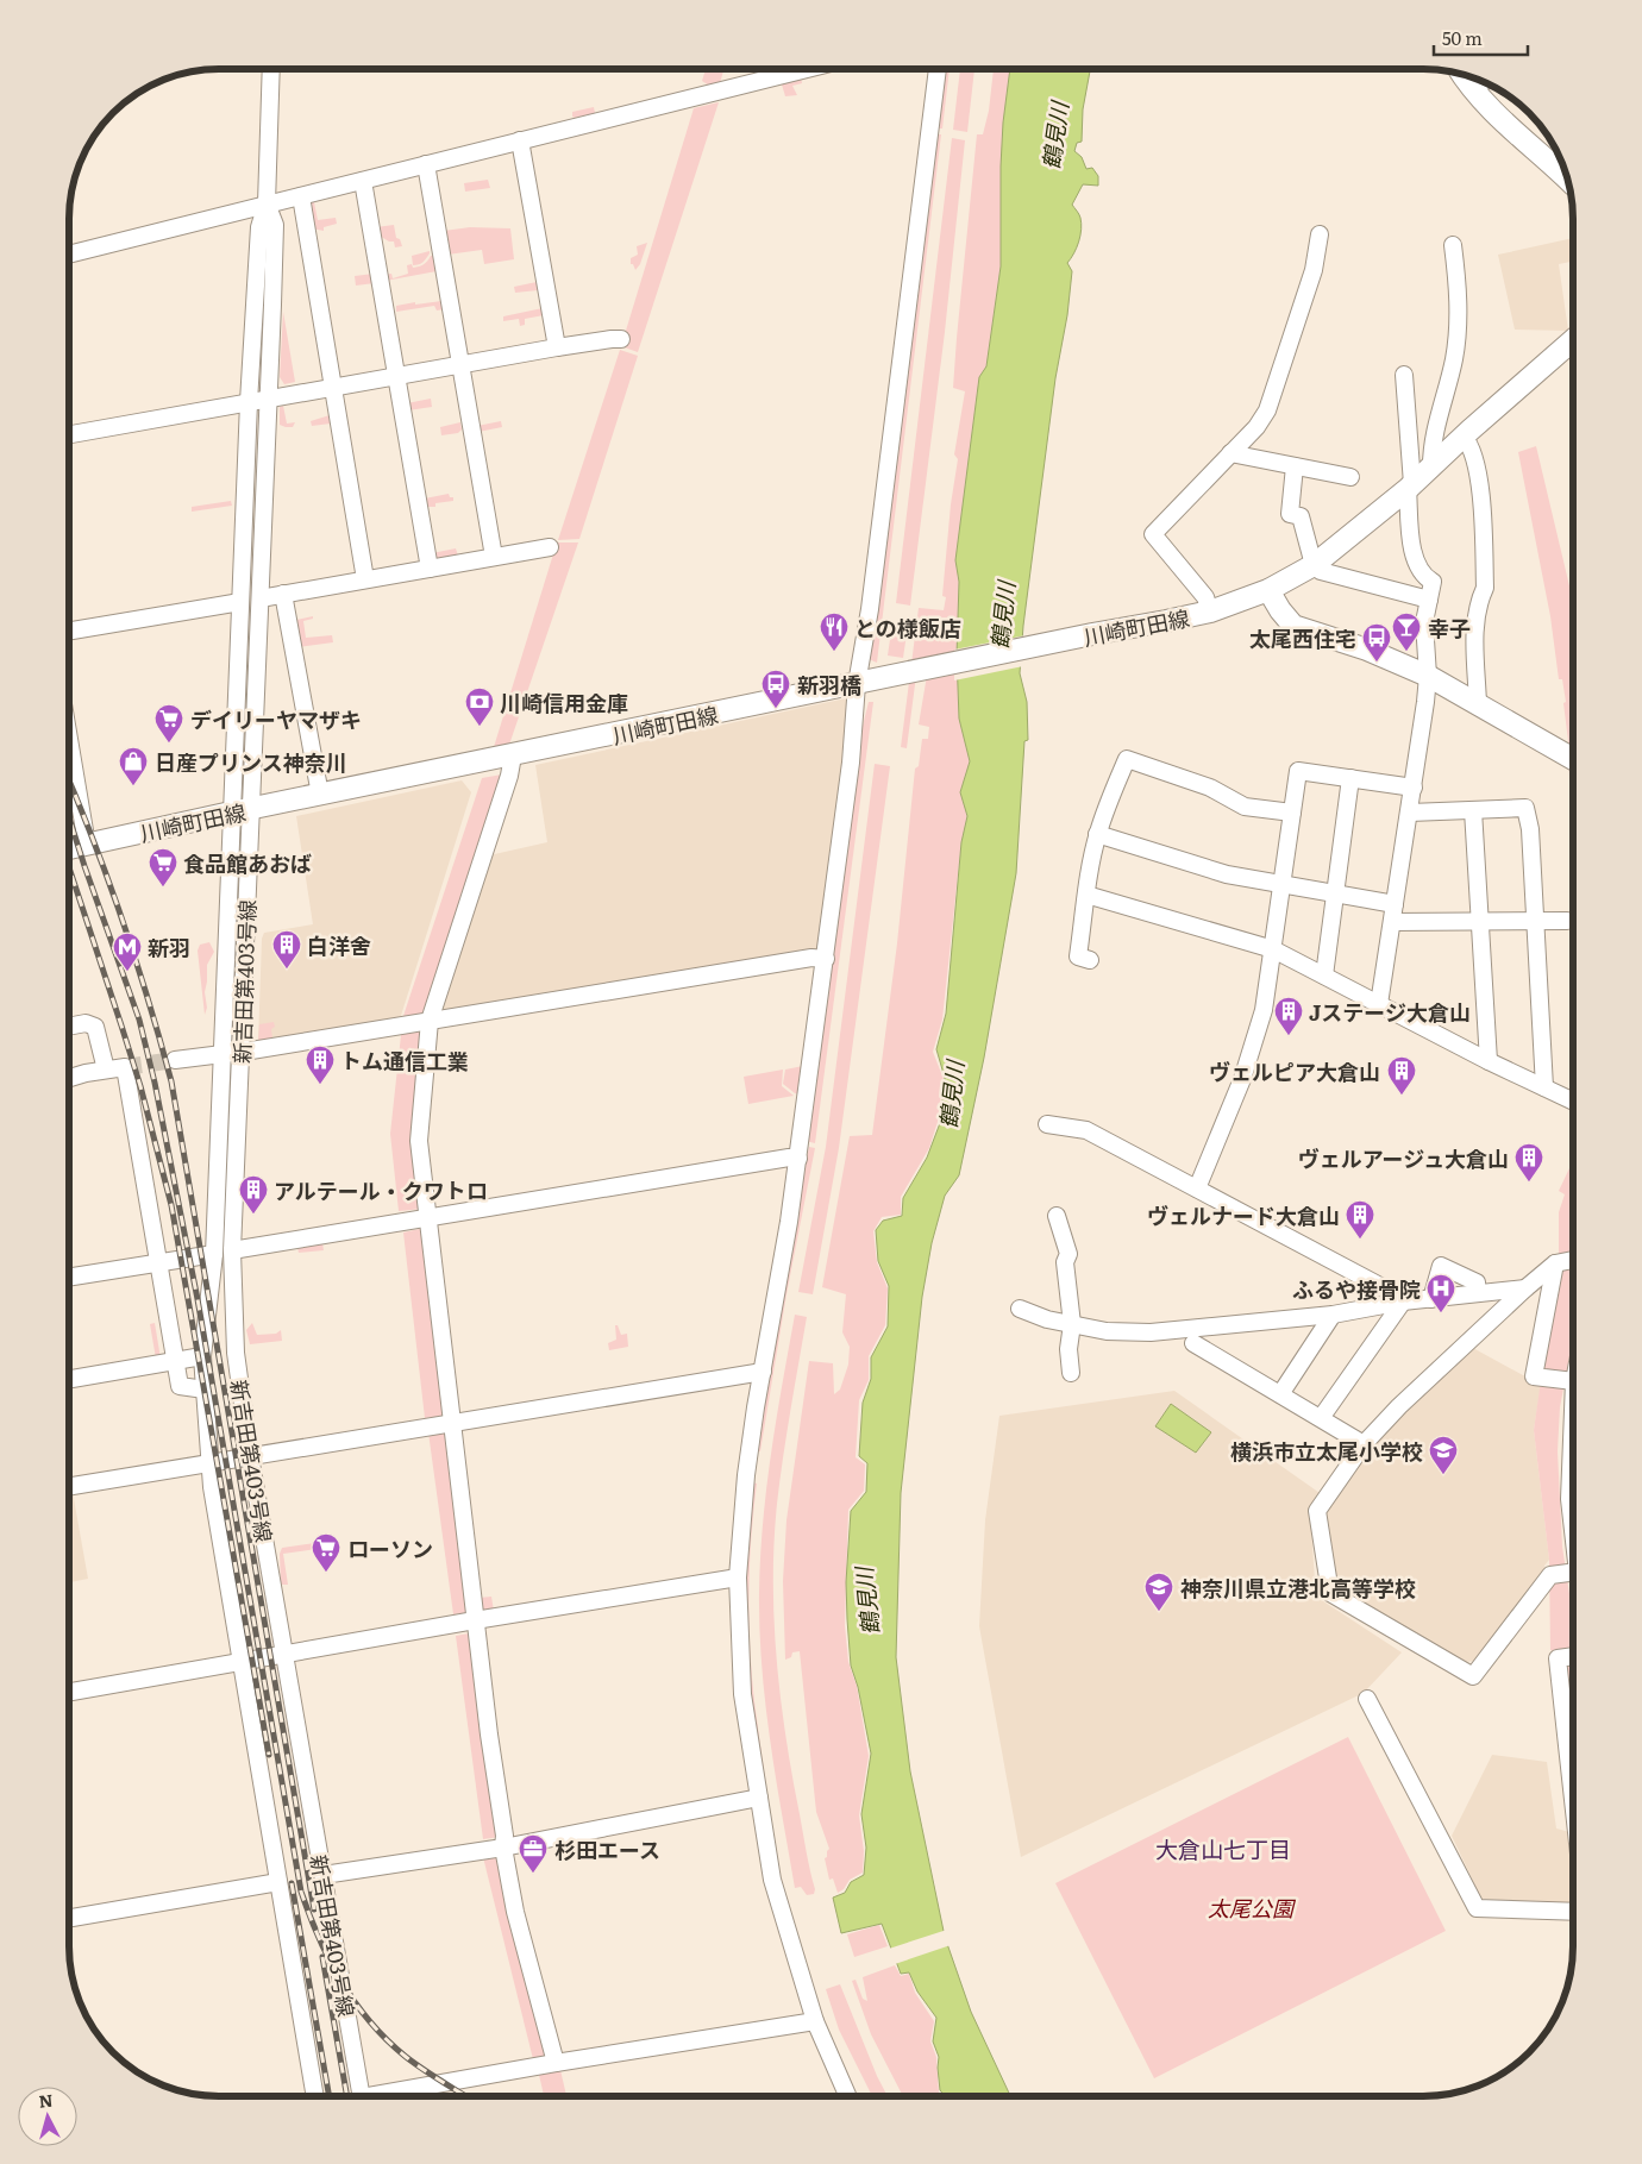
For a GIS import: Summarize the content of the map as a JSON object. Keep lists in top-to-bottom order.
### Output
{
  "streets": {
    "main road": ["川崎町田線"],
    "street": ["新吉田第403号線"]
  },
  "crossings": [
    ["川崎町田線", "新吉田第403号線"]
  ],
  "districts": ["大倉山七丁目"],
  "water": ["鶴見川"],
  "parks": ["太尾公園"],
  "places": {
    "restaurant": ["との様飯店"],
    "bar": ["幸子"],
    "bus stop": ["太尾西住宅", "新羽橋"],
    "bank": ["川崎信用金庫"],
    "supermarket": ["デイリーヤマザキ", "食品館あおば", "ローソン"],
    "shop": ["日産プリンス神奈川"],
    "building": [
      "白洋舍",
      "Jステージ大倉山",
      "トム通信工業",
      "ヴェルピア大倉山",
      "ヴェルアージュ大倉山",
      "アルテール・クワトロ",
      "ヴェルナード大倉山"
    ],
    "metro station": ["新羽"],
    "hospital": ["ふるや接骨院"],
    "school or university": ["横浜市立太尾小学校", "神奈川県立港北高等学校"],
    "office": ["杉田エース"]
  },
  "scale_bar": "50 m",
  "north": "top"
}
